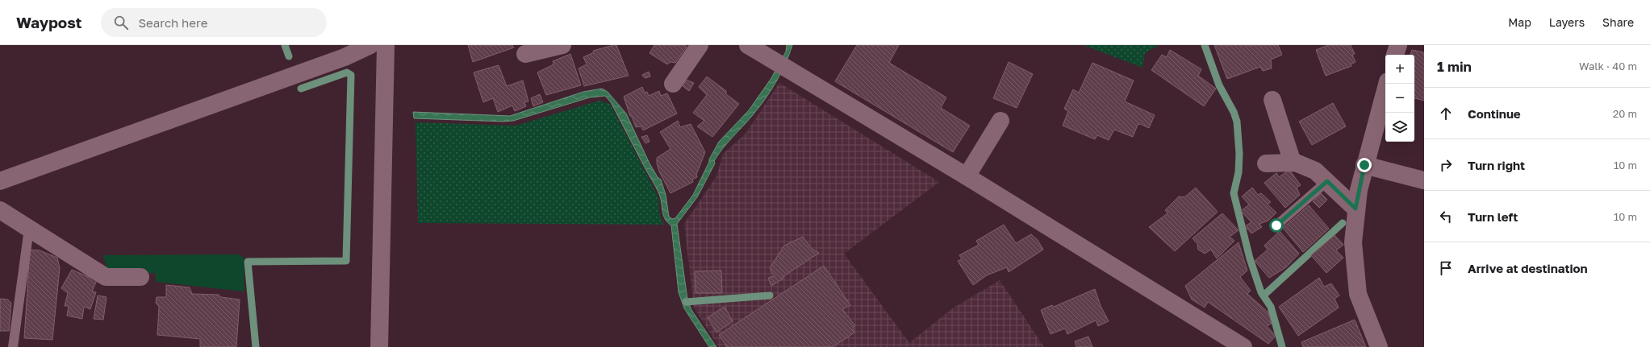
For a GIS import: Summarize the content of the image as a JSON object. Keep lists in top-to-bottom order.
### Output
{
  "page": {
    "header": "Waypost",
    "search": "Search here",
    "nav": ["Map", "Layers", "Share"],
    "heading": ["1 min", "Walk · 40 m"],
    "map_buttons": ["+", "−"],
    "list": [
      ["Continue", "20 m"],
      ["Turn right", "10 m"],
      ["Turn left", "10 m"],
      "Arrive at destination"
    ]
  }
}
